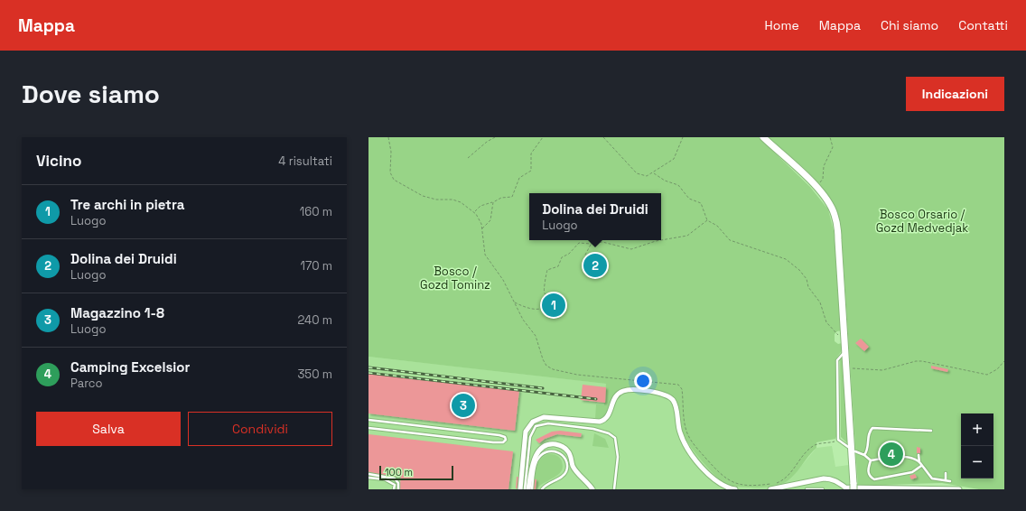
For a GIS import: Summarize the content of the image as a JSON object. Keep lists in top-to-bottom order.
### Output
{
  "parks": ["Bosco Orsario / Gozd Medvedjak", "Bosco / Gozd Tominz"],
  "scale_bar": "100 m",
  "page": {
    "header": "Mappa",
    "nav": [
      "Home",
      "Mappa",
      "Chi siamo",
      "Contatti"
    ],
    "buttons": [
      "Indicazioni",
      ["Salva", "Condividi"]
    ],
    "title": "Dove siamo",
    "heading": ["Vicino", "4 risultati"],
    "list": [
      {
        "mark": "1",
        "name": "Tre archi in pietra",
        "note": "Luogo",
        "value": "160 m"
      },
      {
        "mark": "2",
        "name": "Dolina dei Druidi",
        "note": "Luogo",
        "value": "170 m"
      },
      {
        "mark": "3",
        "name": "Magazzino 1-8",
        "note": "Luogo",
        "value": "240 m"
      },
      {
        "mark": "4",
        "name": "Camping Excelsior",
        "note": "Parco",
        "value": "350 m"
      }
    ],
    "popup": ["Dolina dei Druidi", "Luogo"],
    "pins": [
      "2",
      "1",
      "3",
      "4"
    ],
    "map_buttons": ["+", "−"],
    "scale": "100 m"
  }
}
